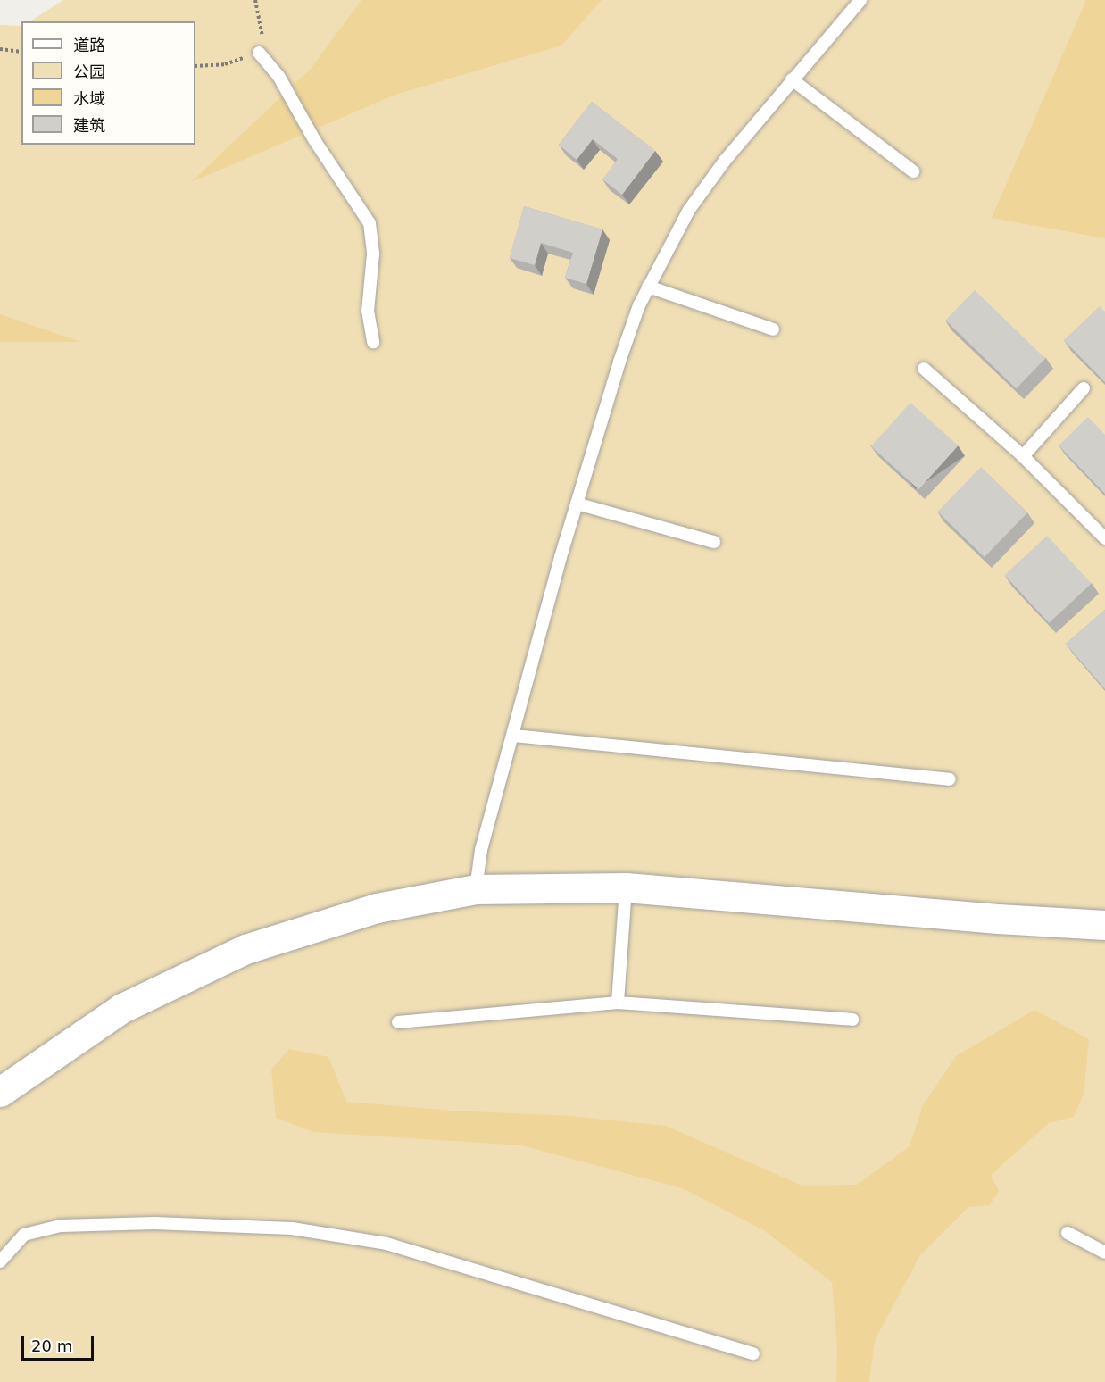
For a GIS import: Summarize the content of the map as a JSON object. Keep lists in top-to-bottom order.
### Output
{
  "legend": [
    "道路",
    "公园",
    "水域",
    "建筑"
  ],
  "scale_bar": "20 m"
}
